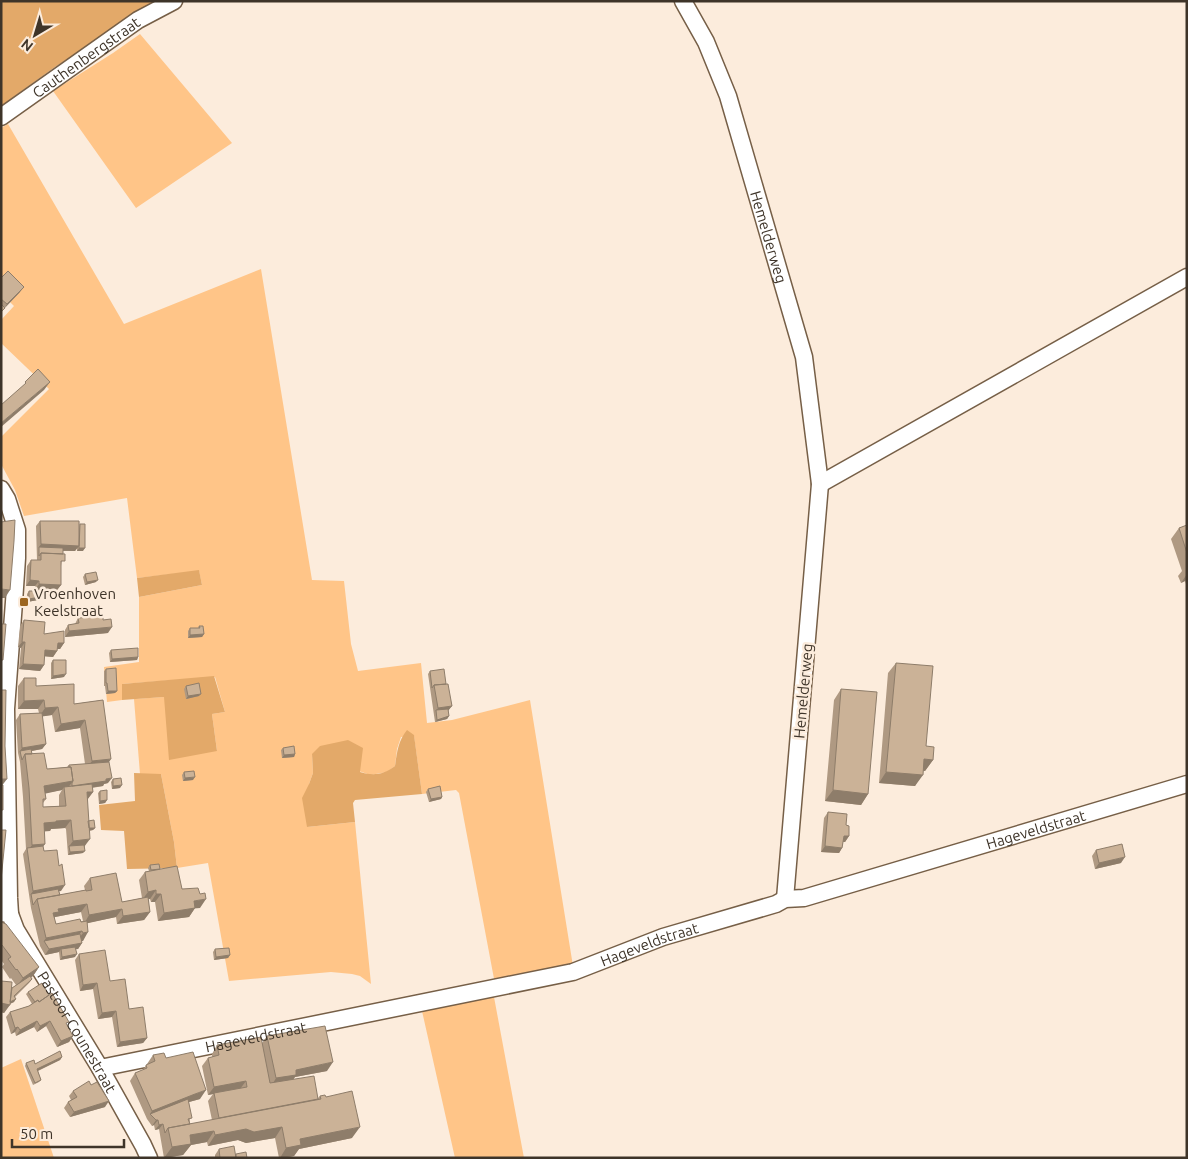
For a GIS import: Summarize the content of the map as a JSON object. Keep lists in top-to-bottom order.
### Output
{
  "streets": {
    "street": [
      "Cauthenbergstraat",
      "Hemelderweg",
      "Hageveldstraat",
      "Pastoor Counestraat"
    ]
  },
  "crossings": [
    ["Hemelderweg", "Hageveldstraat"],
    ["Hageveldstraat", "Pastoor Counestraat"]
  ],
  "places": {
    "transit": ["Vroenhoven Keelstraat"]
  },
  "scale_bar": "50 m",
  "north": "bottom left"
}
